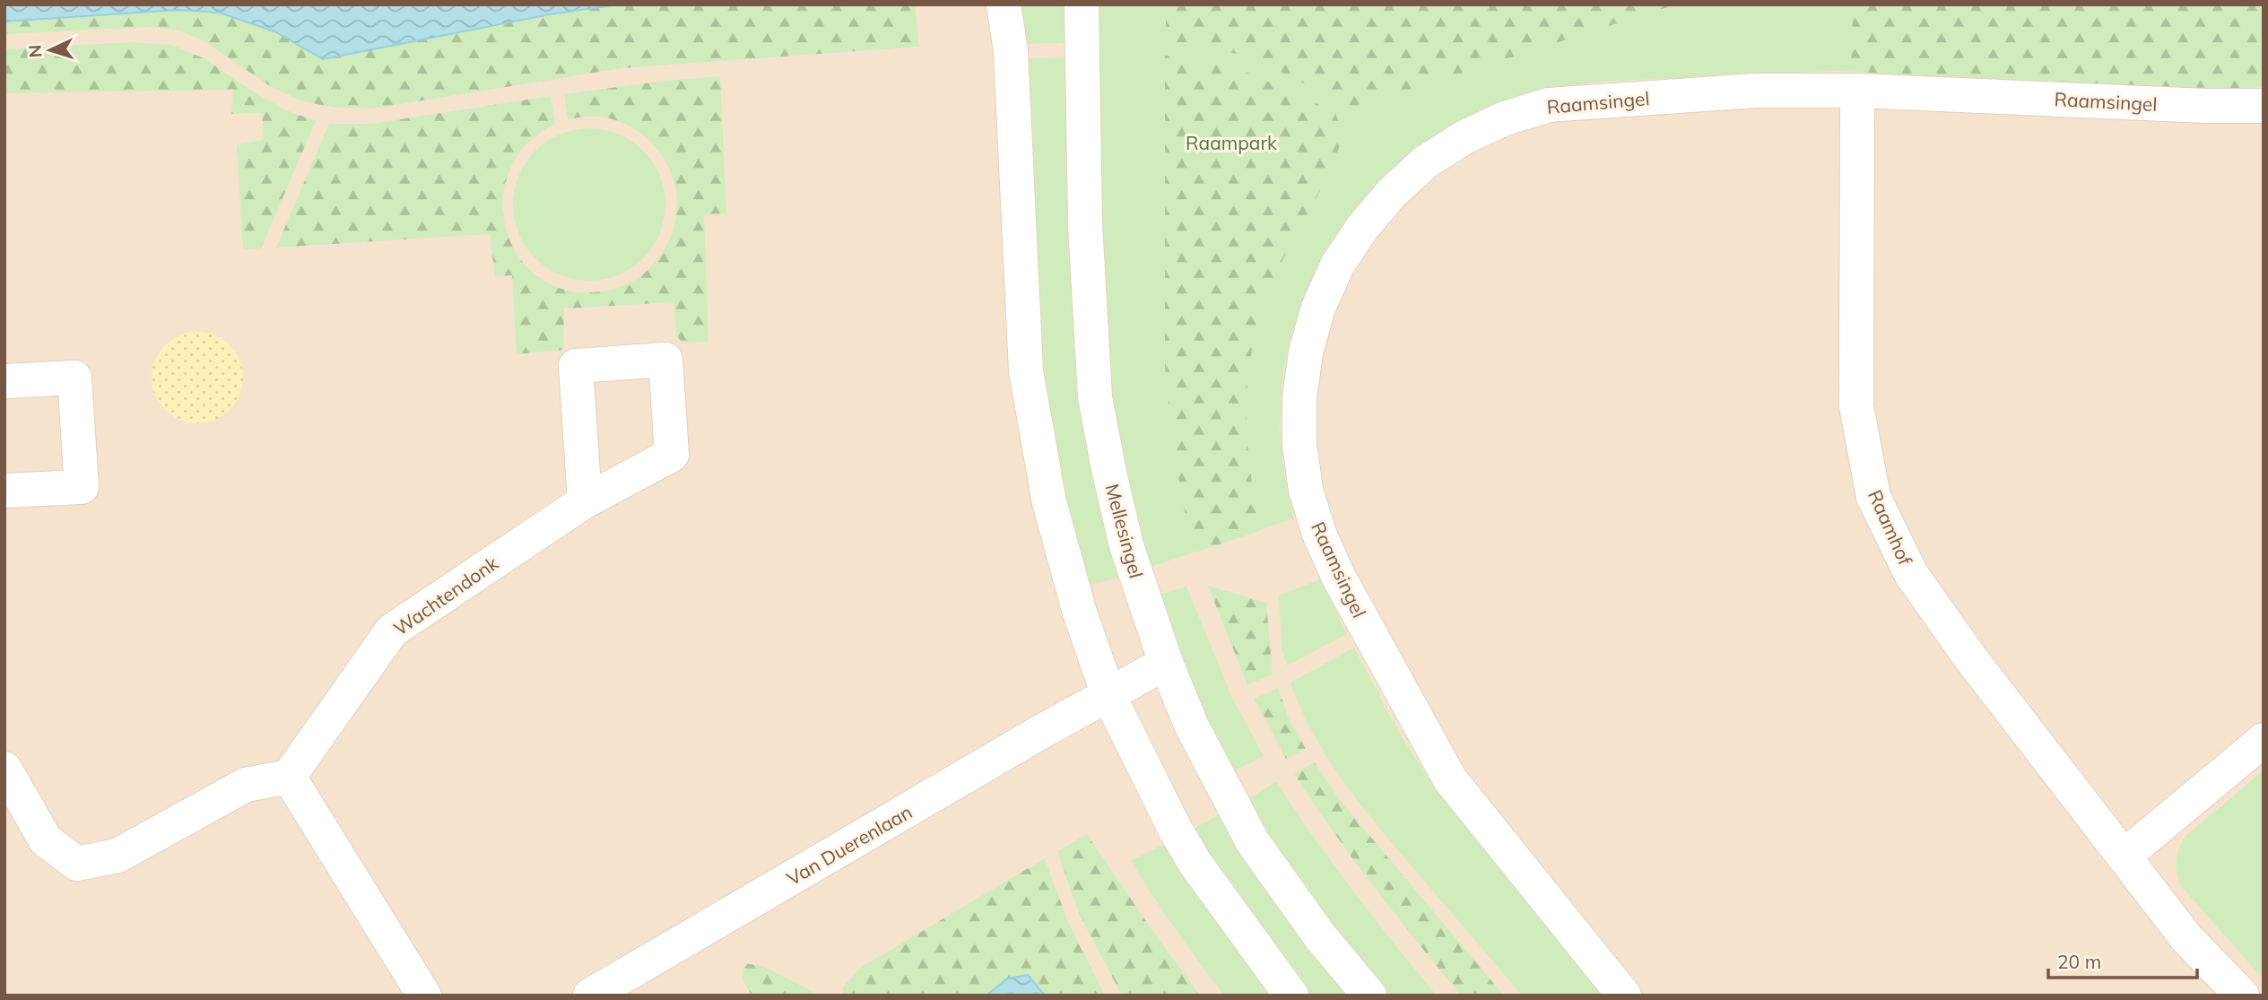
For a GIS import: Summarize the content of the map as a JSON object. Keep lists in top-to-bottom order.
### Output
{
  "streets": {
    "street": [
      "Raamsingel",
      "Raamhof",
      "Mellesingel",
      "Wachtendonk",
      "Van Duerenlaan"
    ]
  },
  "crossings": [
    ["Raamsingel", "Raamhof"],
    ["Mellesingel", "Van Duerenlaan"]
  ],
  "parks": ["Raampark"],
  "scale_bar": "20 m",
  "north": "left"
}
